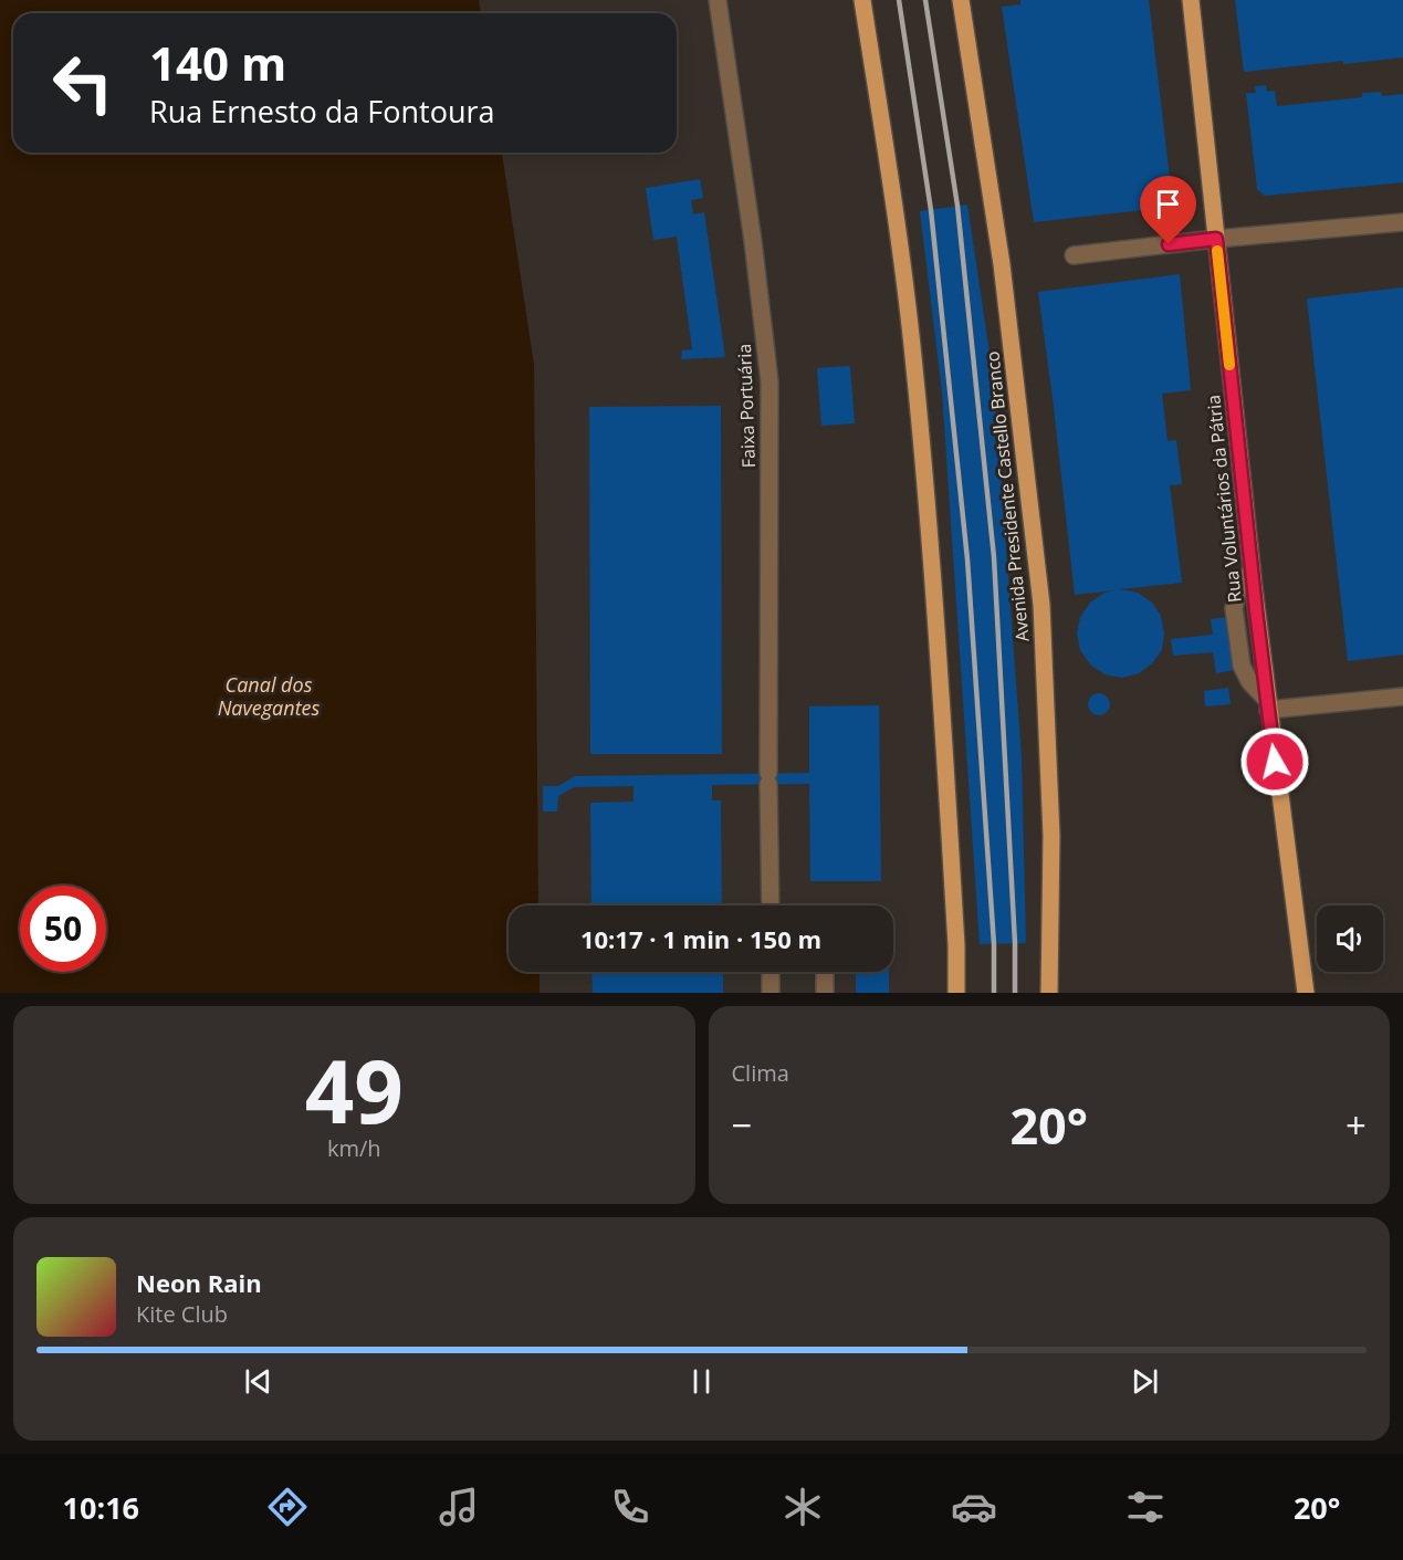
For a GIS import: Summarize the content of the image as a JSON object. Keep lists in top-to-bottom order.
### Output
{
  "streets": {
    "main road": ["Avenida Presidente Castello Branco", "Rua Voluntários da Pátria"],
    "street": ["Faixa Portuária"]
  },
  "water": ["Canal dos Navegantes"],
  "page": {
    "turn": ["140 m", "Rua Ernesto da Fontoura"],
    "limit": "50",
    "trip": "10:17 · 1 min · 150 m",
    "tile": [
      ["49", "km/h"],
      "Clima"
    ],
    "heat": ["−", "20°", "+"],
    "song": ["Neon Rain", "Kite Club"],
    "tabs": ["10:16", "20°"]
  }
}
